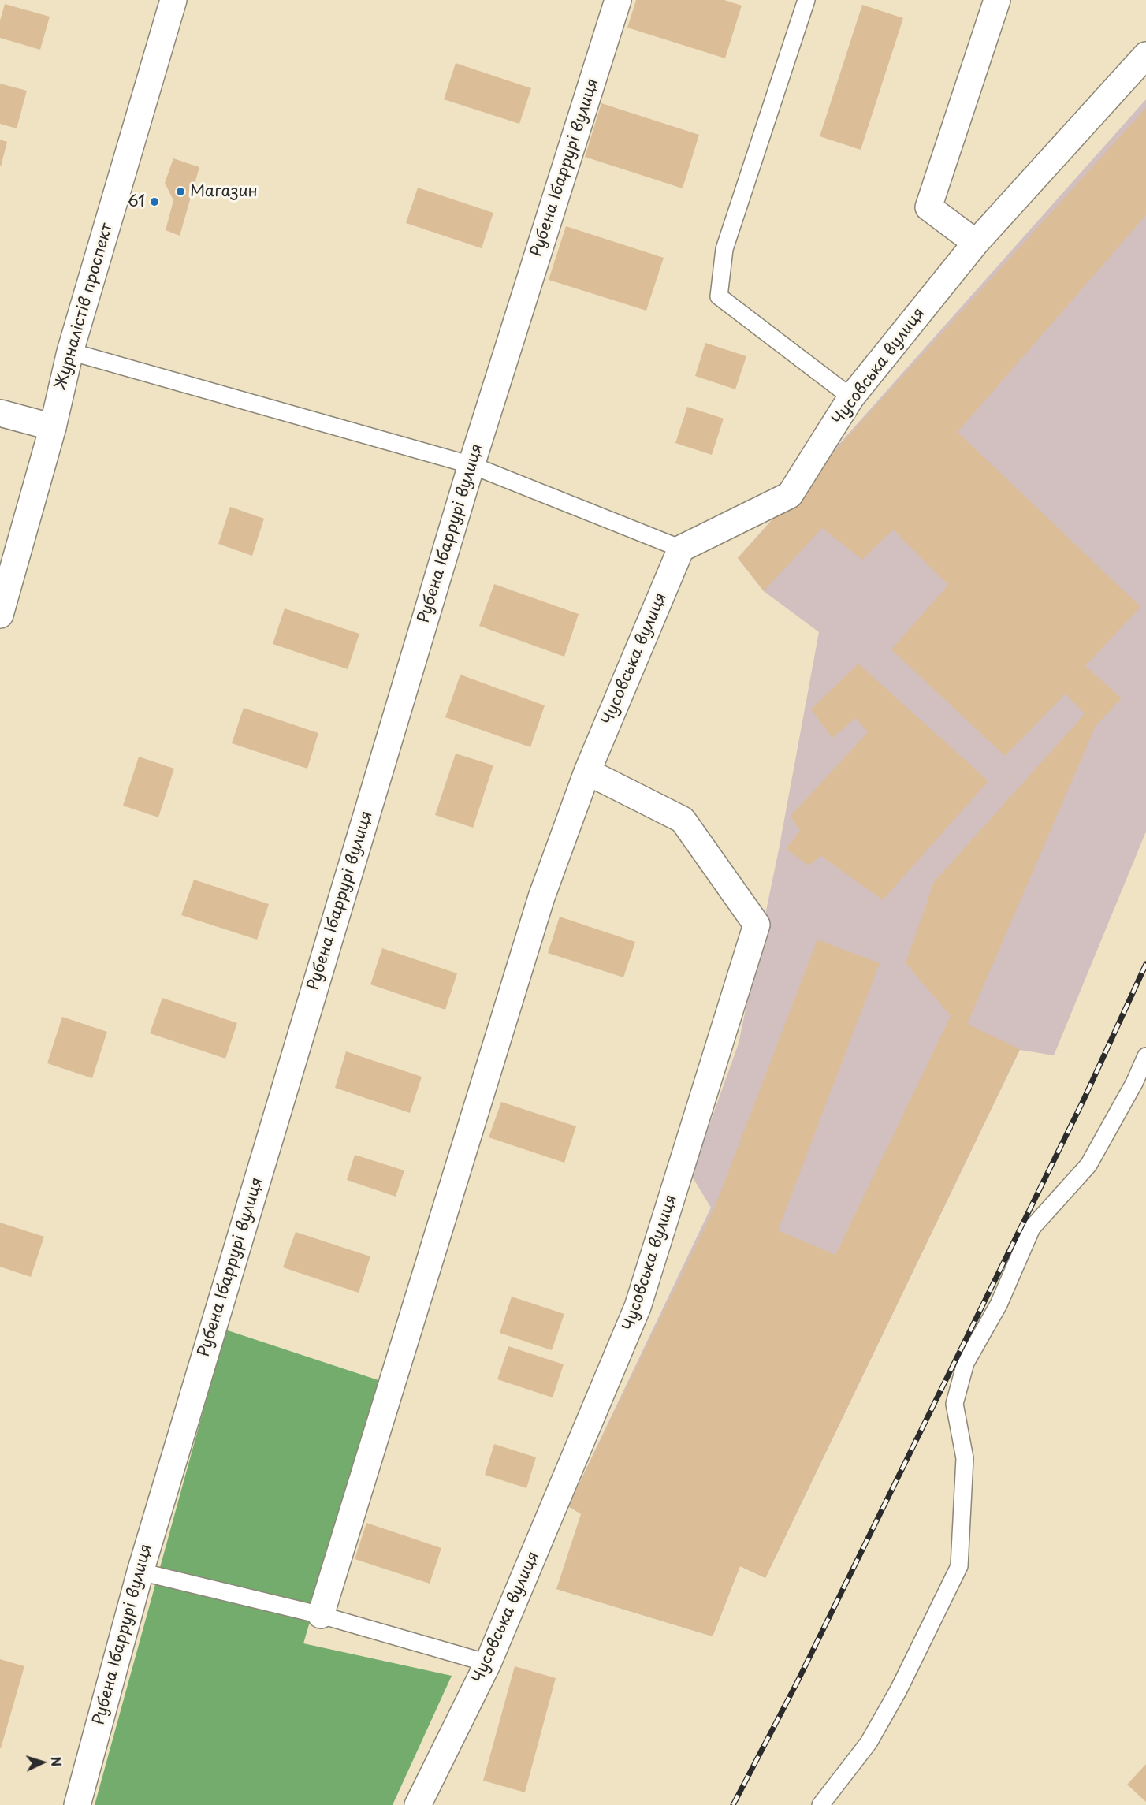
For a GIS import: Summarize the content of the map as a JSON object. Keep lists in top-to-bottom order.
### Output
{
  "streets": {
    "street": ["Рубена Ібаррурі вулиця", "Журналістів проспект", "Чусовська вулиця"]
  },
  "places": ["Магазин", "61"],
  "north": "right"
}
